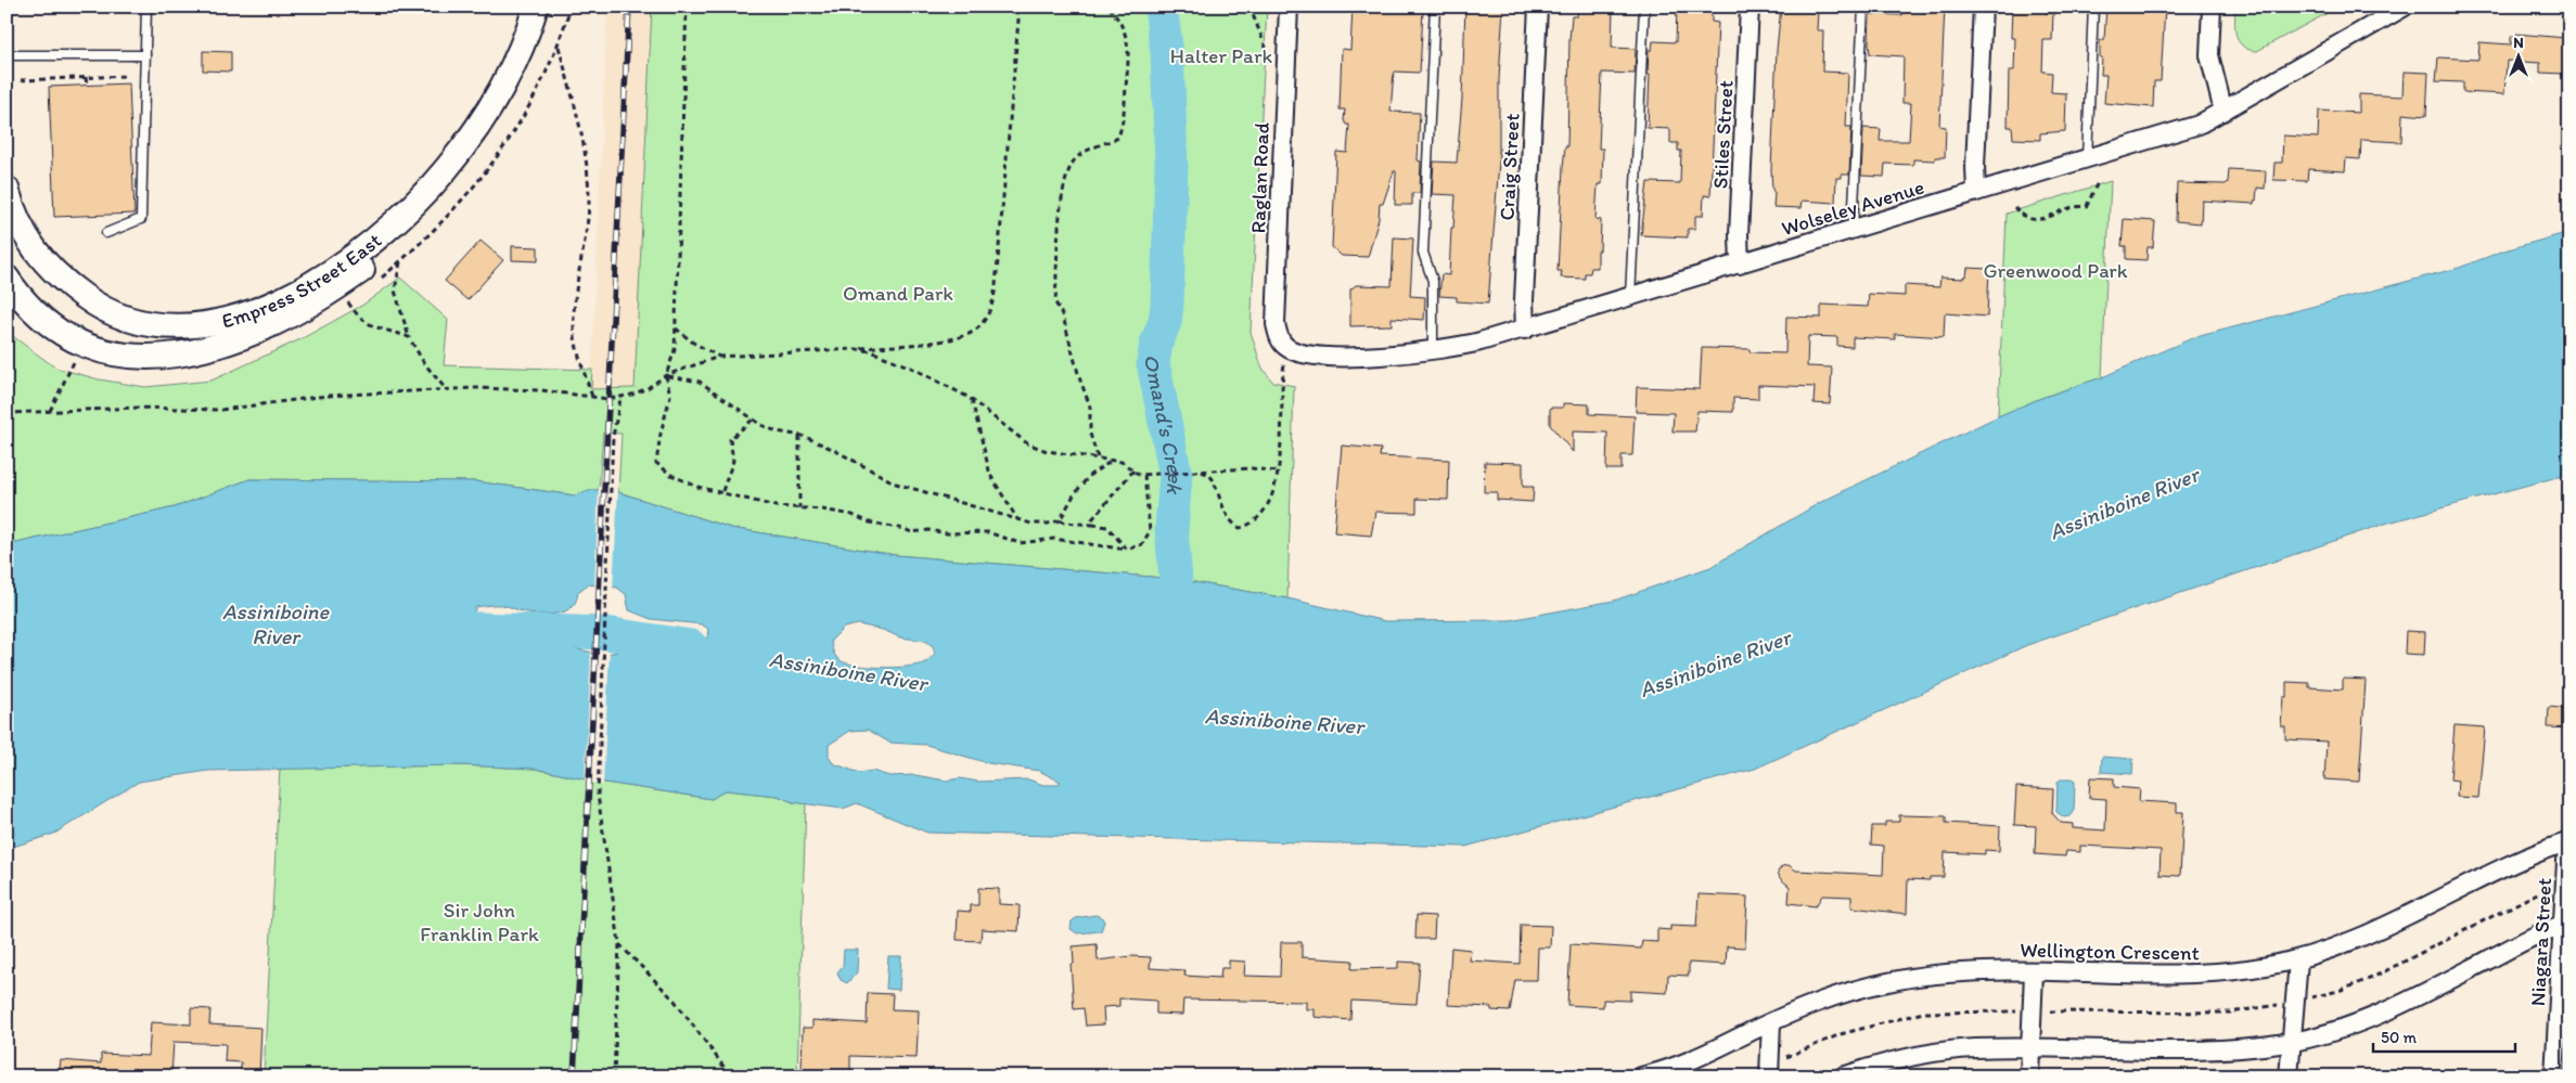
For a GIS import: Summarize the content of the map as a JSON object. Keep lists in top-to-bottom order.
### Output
{
  "streets": {
    "main road": ["Empress Street East"],
    "street": [
      "Stiles Street",
      "Craig Street",
      "Raglan Road",
      "Wolseley Avenue",
      "Niagara Street",
      "Wellington Crescent"
    ]
  },
  "crossings": [
    ["Stiles Street", "Wolseley Avenue"],
    ["Craig Street", "Wolseley Avenue"],
    ["Raglan Road", "Wolseley Avenue"],
    ["Niagara Street", "Wellington Crescent"]
  ],
  "water": ["Omand's Creek", "Assiniboine River"],
  "parks": [
    "Halter Park",
    "Greenwood Park",
    "Omand Park",
    "Sir John Franklin Park"
  ],
  "scale_bar": "50 m",
  "north": "top"
}
